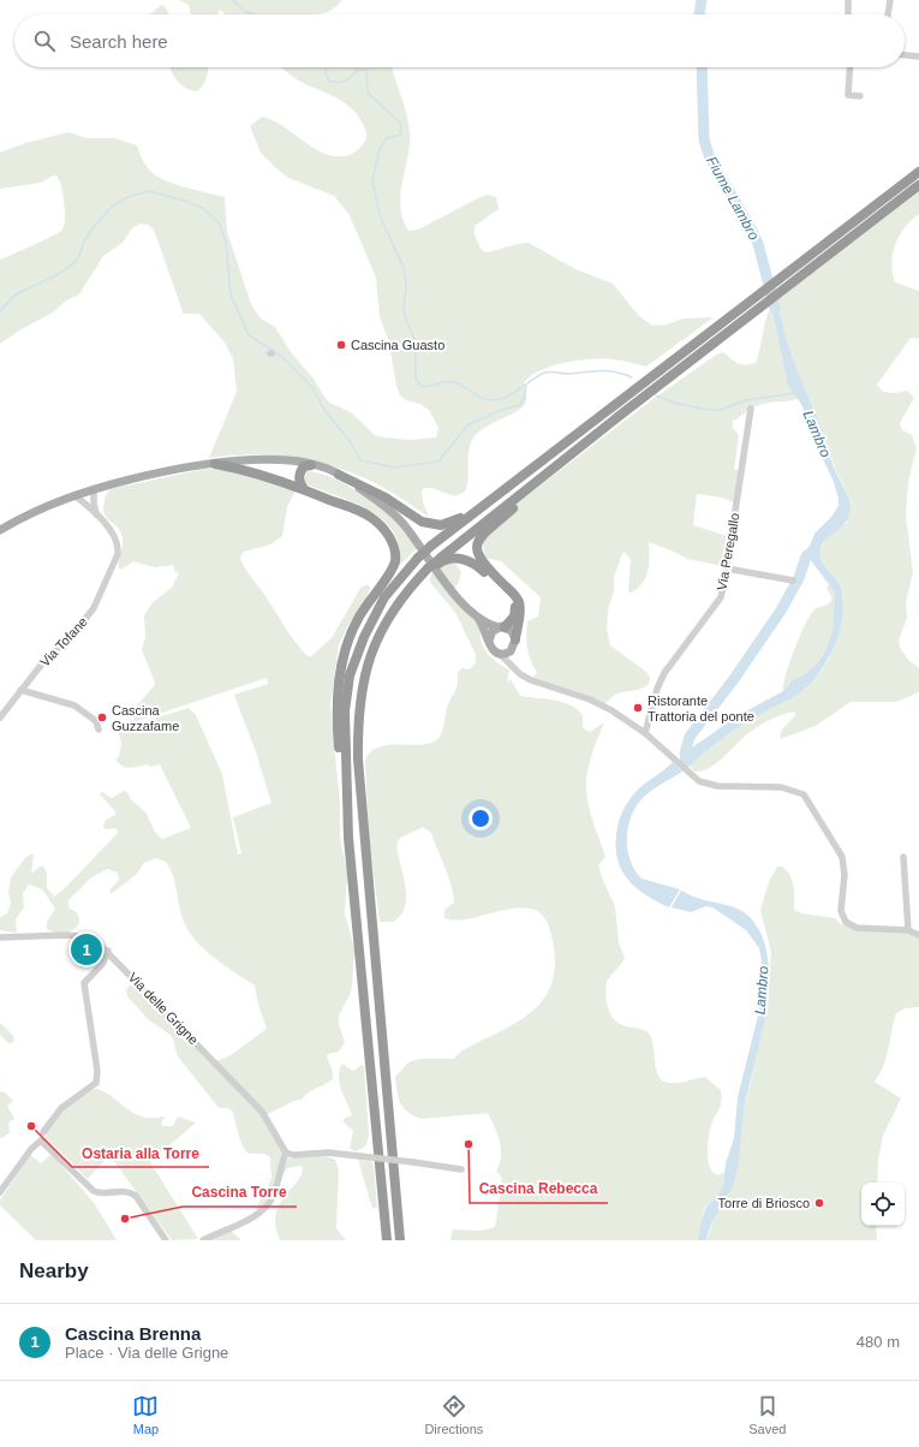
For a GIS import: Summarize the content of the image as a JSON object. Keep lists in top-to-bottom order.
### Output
{
  "streets": {
    "street": ["Via Peregallo", "Via Tofane", "Via delle Grigne"]
  },
  "water": ["Fiume Lambro", "Lambro"],
  "places": [
    "Cascina Guasto",
    "Ristorante Trattoria del ponte",
    "Cascina Guzzafame",
    "Ostaria alla Torre",
    "Cascina Rebecca",
    "Torre di Briosco",
    "Cascina Torre"
  ],
  "page": {
    "search": "Search here",
    "pins": "1",
    "heading": "Nearby",
    "list": [
      {
        "mark": "1",
        "name": "Cascina Brenna",
        "note": "Place · Via delle Grigne",
        "value": "480 m"
      }
    ],
    "nav": ["Map", "Directions", "Saved"]
  }
}
